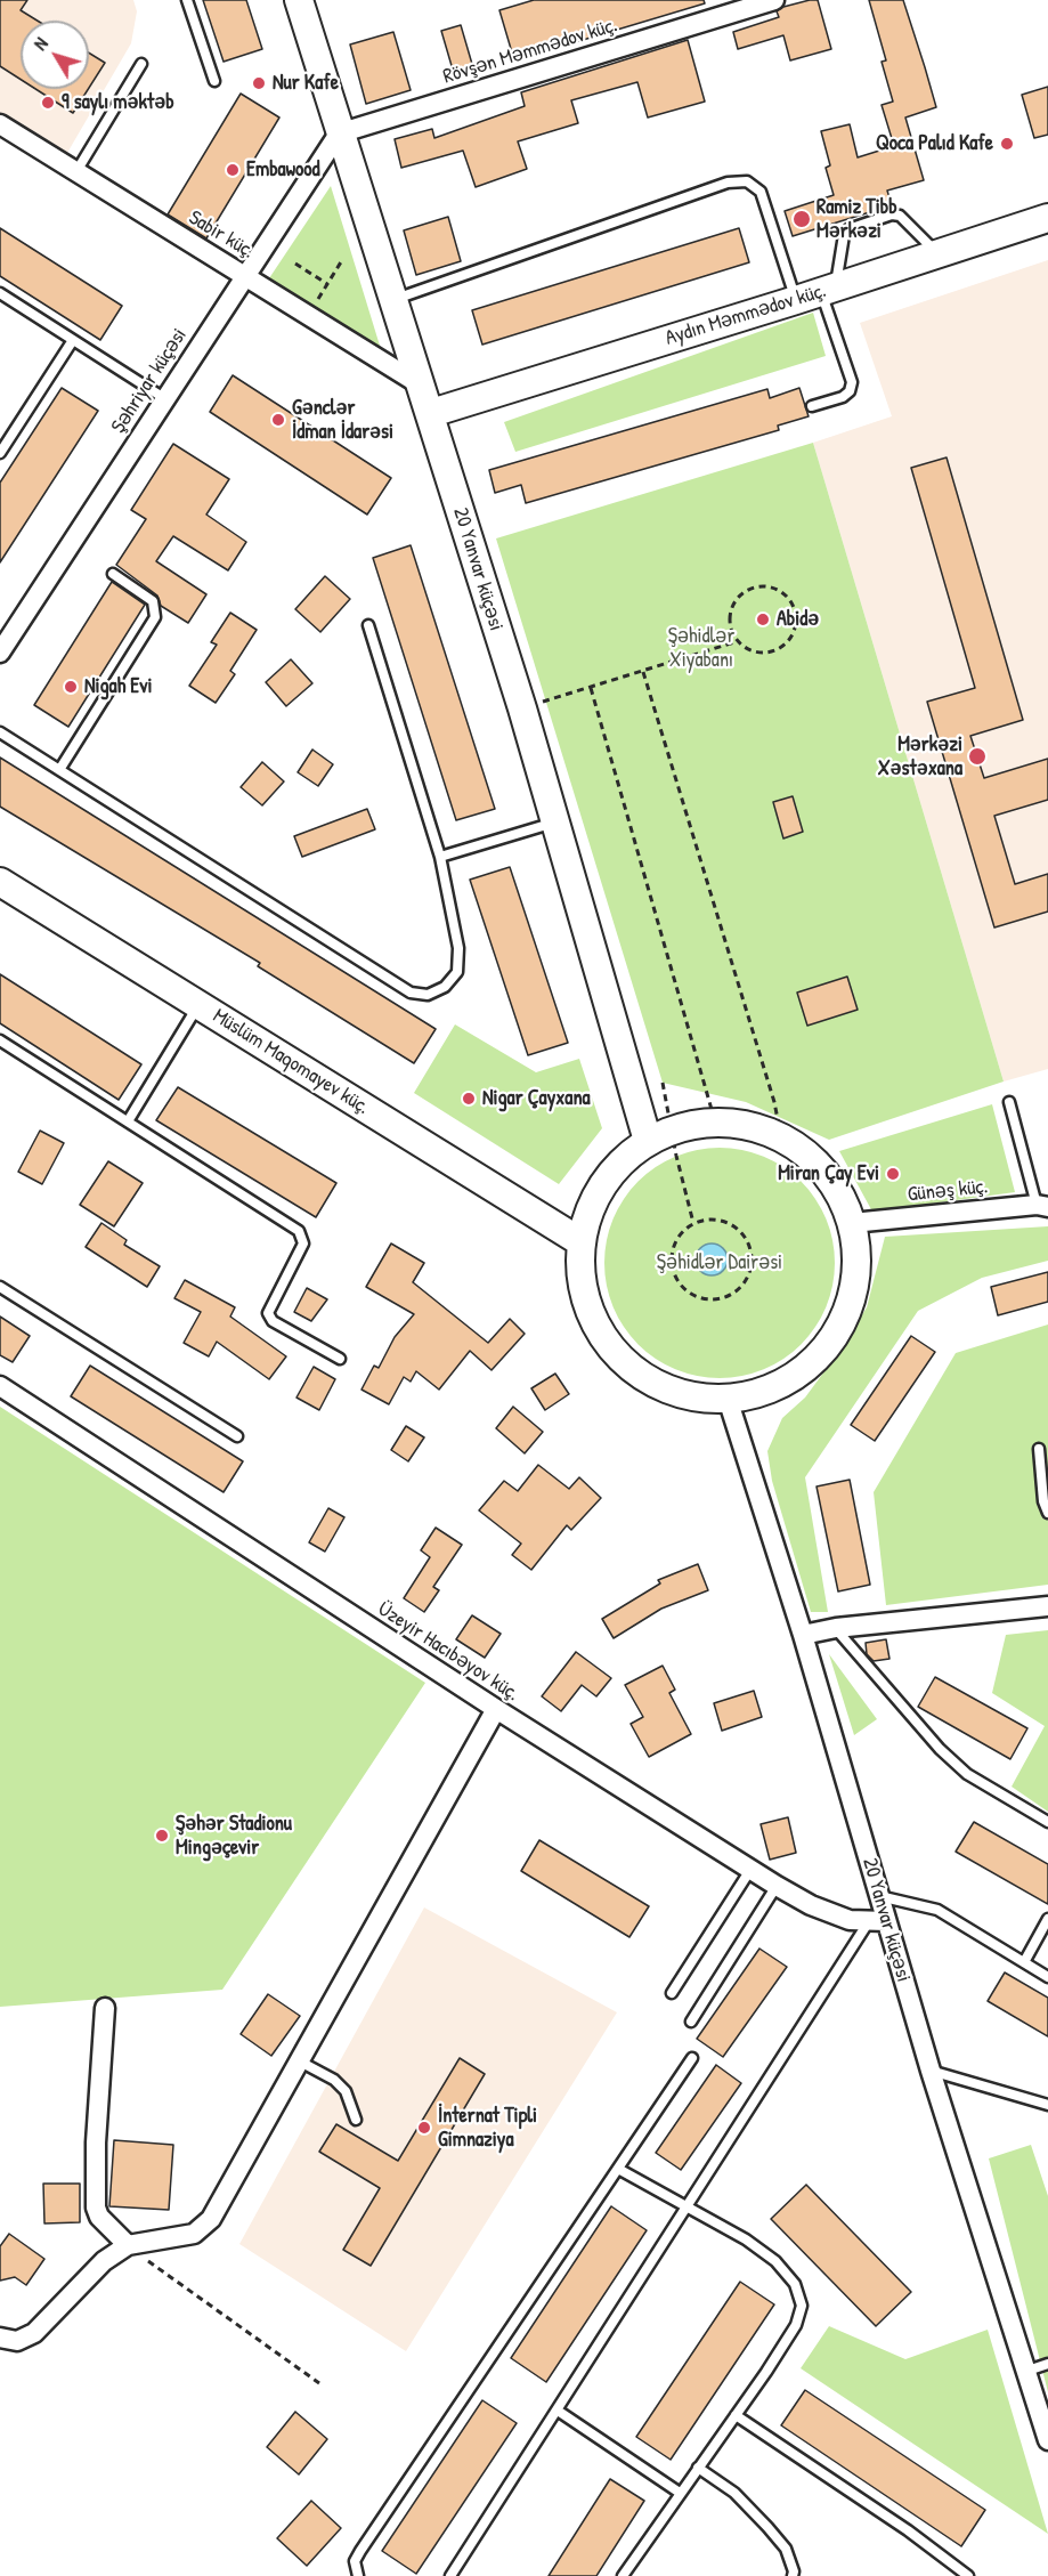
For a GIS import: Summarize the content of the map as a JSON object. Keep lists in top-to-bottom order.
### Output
{
  "streets": {
    "main road": ["Aydın Məmmədov küç.", "20 Yanvar küçəsi", "Müslüm Maqomayev küç."],
    "street": [
      "Rövşən Məmmədov küç.",
      "Sabir küç.",
      "Şəhriyar küçəsi",
      "Günəş küç.",
      "Üzeyir Hacıbəyov küç."
    ]
  },
  "crossings": [
    ["Rövşən Məmmədov küç.", "Şəhriyar küçəsi"],
    ["Rövşən Məmmədov küç.", "20 Yanvar küçəsi"],
    ["Sabir küç.", "Şəhriyar küçəsi"],
    ["Sabir küç.", "20 Yanvar küçəsi"],
    ["Şəhriyar küçəsi", "20 Yanvar küçəsi"],
    ["20 Yanvar küçəsi", "Üzeyir Hacıbəyov küç."]
  ],
  "parks": ["Şəhidlər Xiyabanı", "Şəhidlər Dairəsi"],
  "places": [
    "Nur Kafe",
    "9 saylı məktəb",
    "Qoca Palıd Kafe",
    "Embawood",
    "Ramiz Tibb Mərkəzi",
    "Gənclər İdman İdarəsi",
    "Abidə",
    "Nigah Evi",
    "Mərkəzi Xəstəxana",
    "Nigar Çayxana",
    "Miran Çay Evi",
    "Şəhər Stadionu Mingəçevir",
    "İnternat Tipli Gimnaziya"
  ],
  "north": "top left"
}
